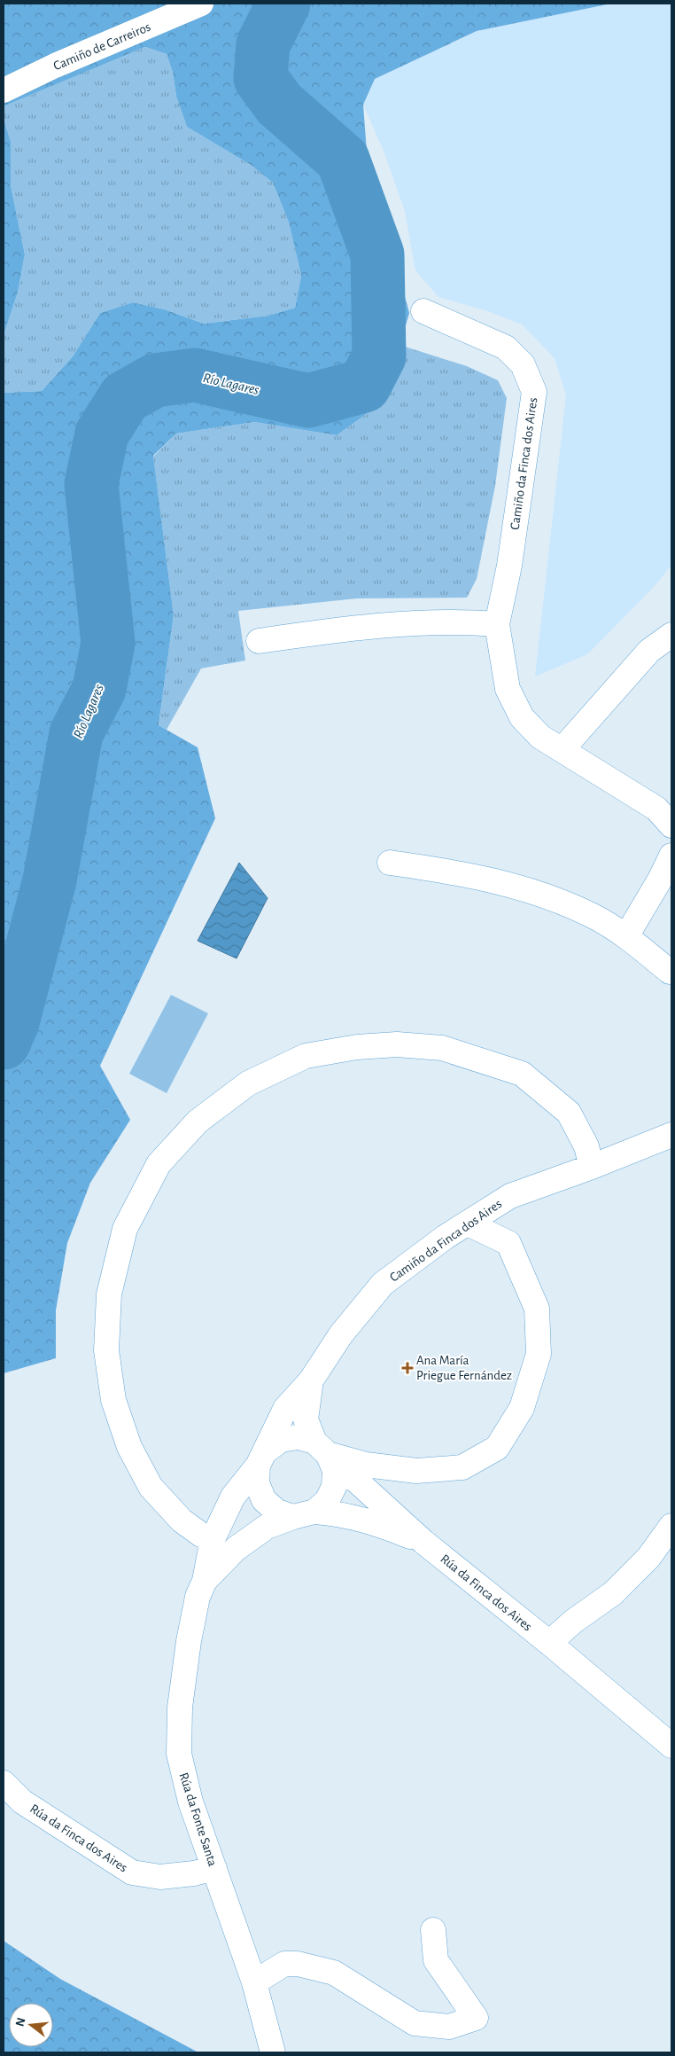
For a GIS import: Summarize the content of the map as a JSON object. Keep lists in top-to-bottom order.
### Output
{
  "streets": {
    "street": [
      "Camiño de Carreiros",
      "Camiño da Finca dos Aires",
      "Rúa da Finca dos Aires",
      "Rúa da Fonte Santa"
    ]
  },
  "crossings": [
    ["Camiño da Finca dos Aires", "Rúa da Finca dos Aires"],
    ["Camiño da Finca dos Aires", "Rúa da Fonte Santa"],
    ["Rúa da Finca dos Aires", "Rúa da Fonte Santa"]
  ],
  "water": ["Río Lagares"],
  "places": {
    "health": ["Ana María Priegue Fernández"]
  },
  "north": "left"
}
